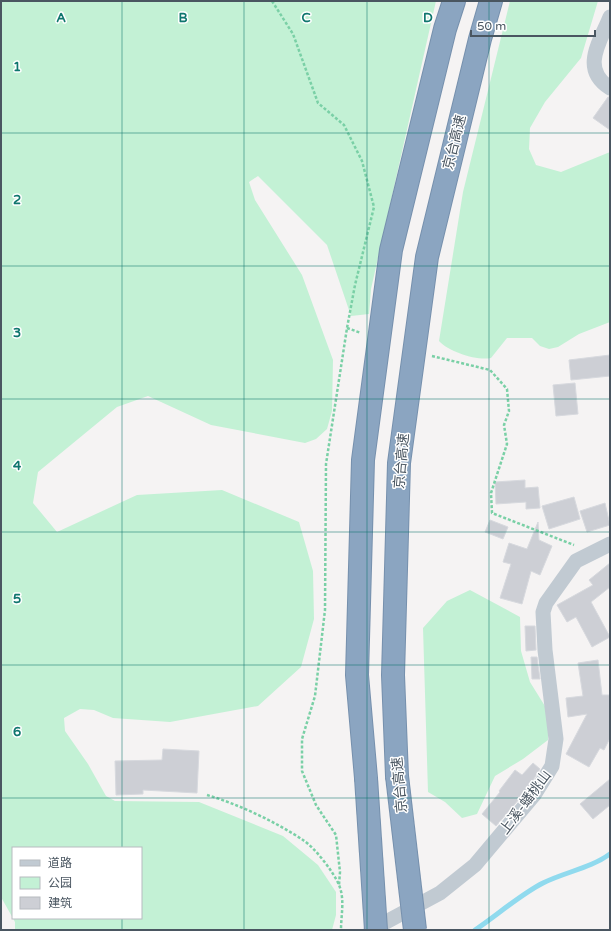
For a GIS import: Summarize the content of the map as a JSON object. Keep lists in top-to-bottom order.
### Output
{
  "streets": {
    "highway": ["京台高速"],
    "street": ["上溪-蟠桃山"]
  },
  "legend": ["道路", "公园", "建筑"],
  "scale_bar": "50 m",
  "grid": {
    "columns": [
      "A",
      "B",
      "C",
      "D"
    ],
    "rows": [
      "1",
      "2",
      "3",
      "4",
      "5",
      "6"
    ]
  }
}
